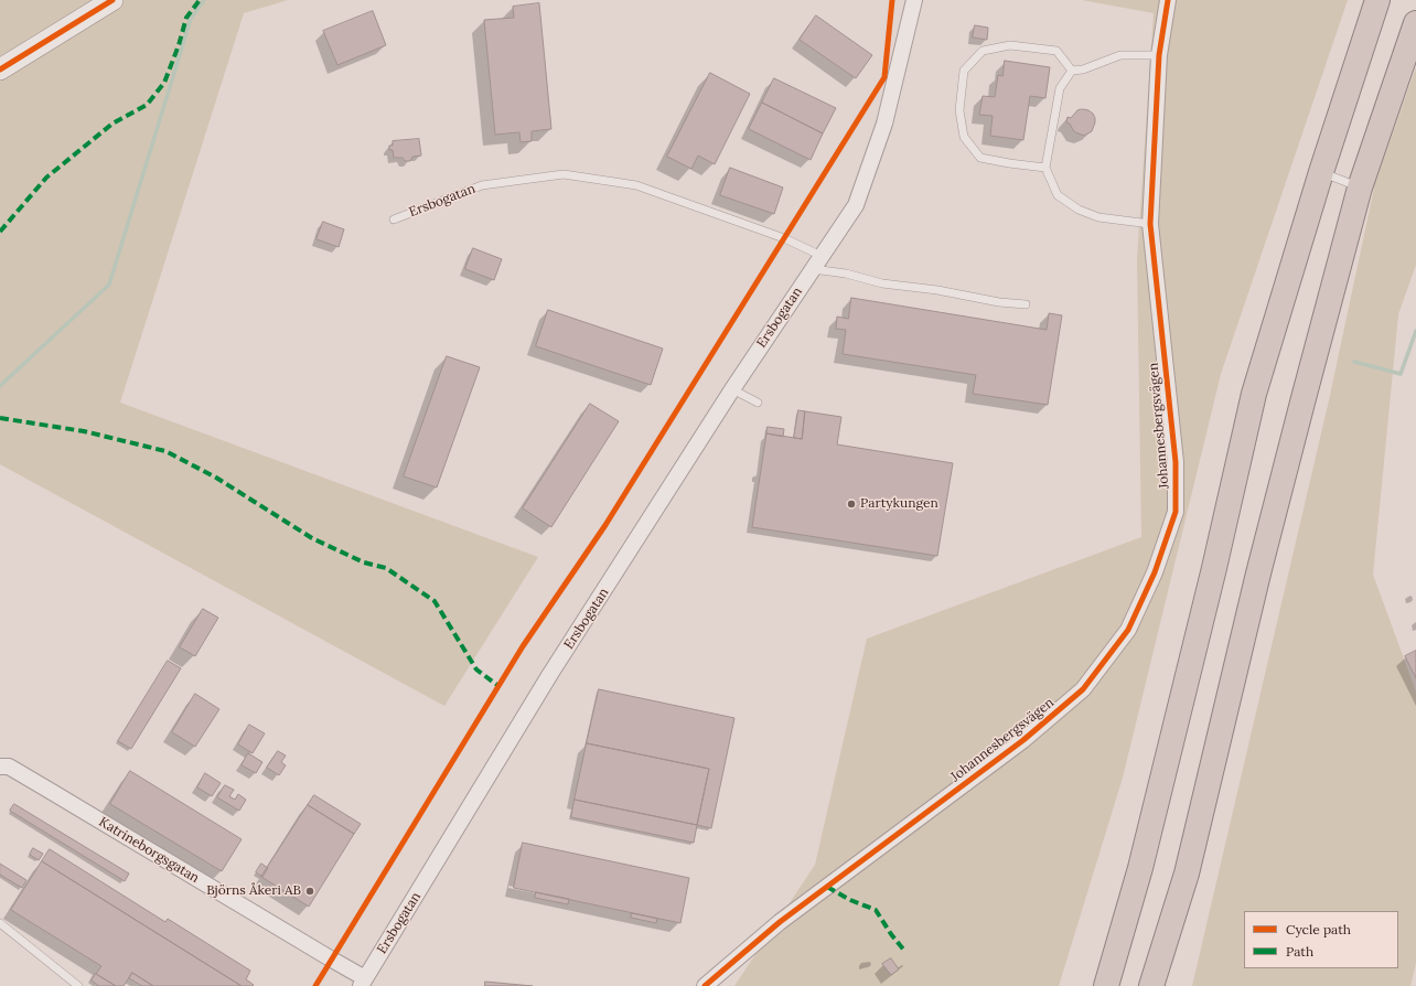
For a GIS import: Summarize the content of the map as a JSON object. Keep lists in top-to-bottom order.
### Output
{
  "streets": {
    "street": ["Ersbogatan", "Johannesbergsvägen", "Katrineborgsgatan"]
  },
  "crossings": [
    ["Ersbogatan", "Katrineborgsgatan"]
  ],
  "places": ["Partykungen", "Björns Åkeri AB"],
  "legend": ["Cycle path", "Path"]
}
